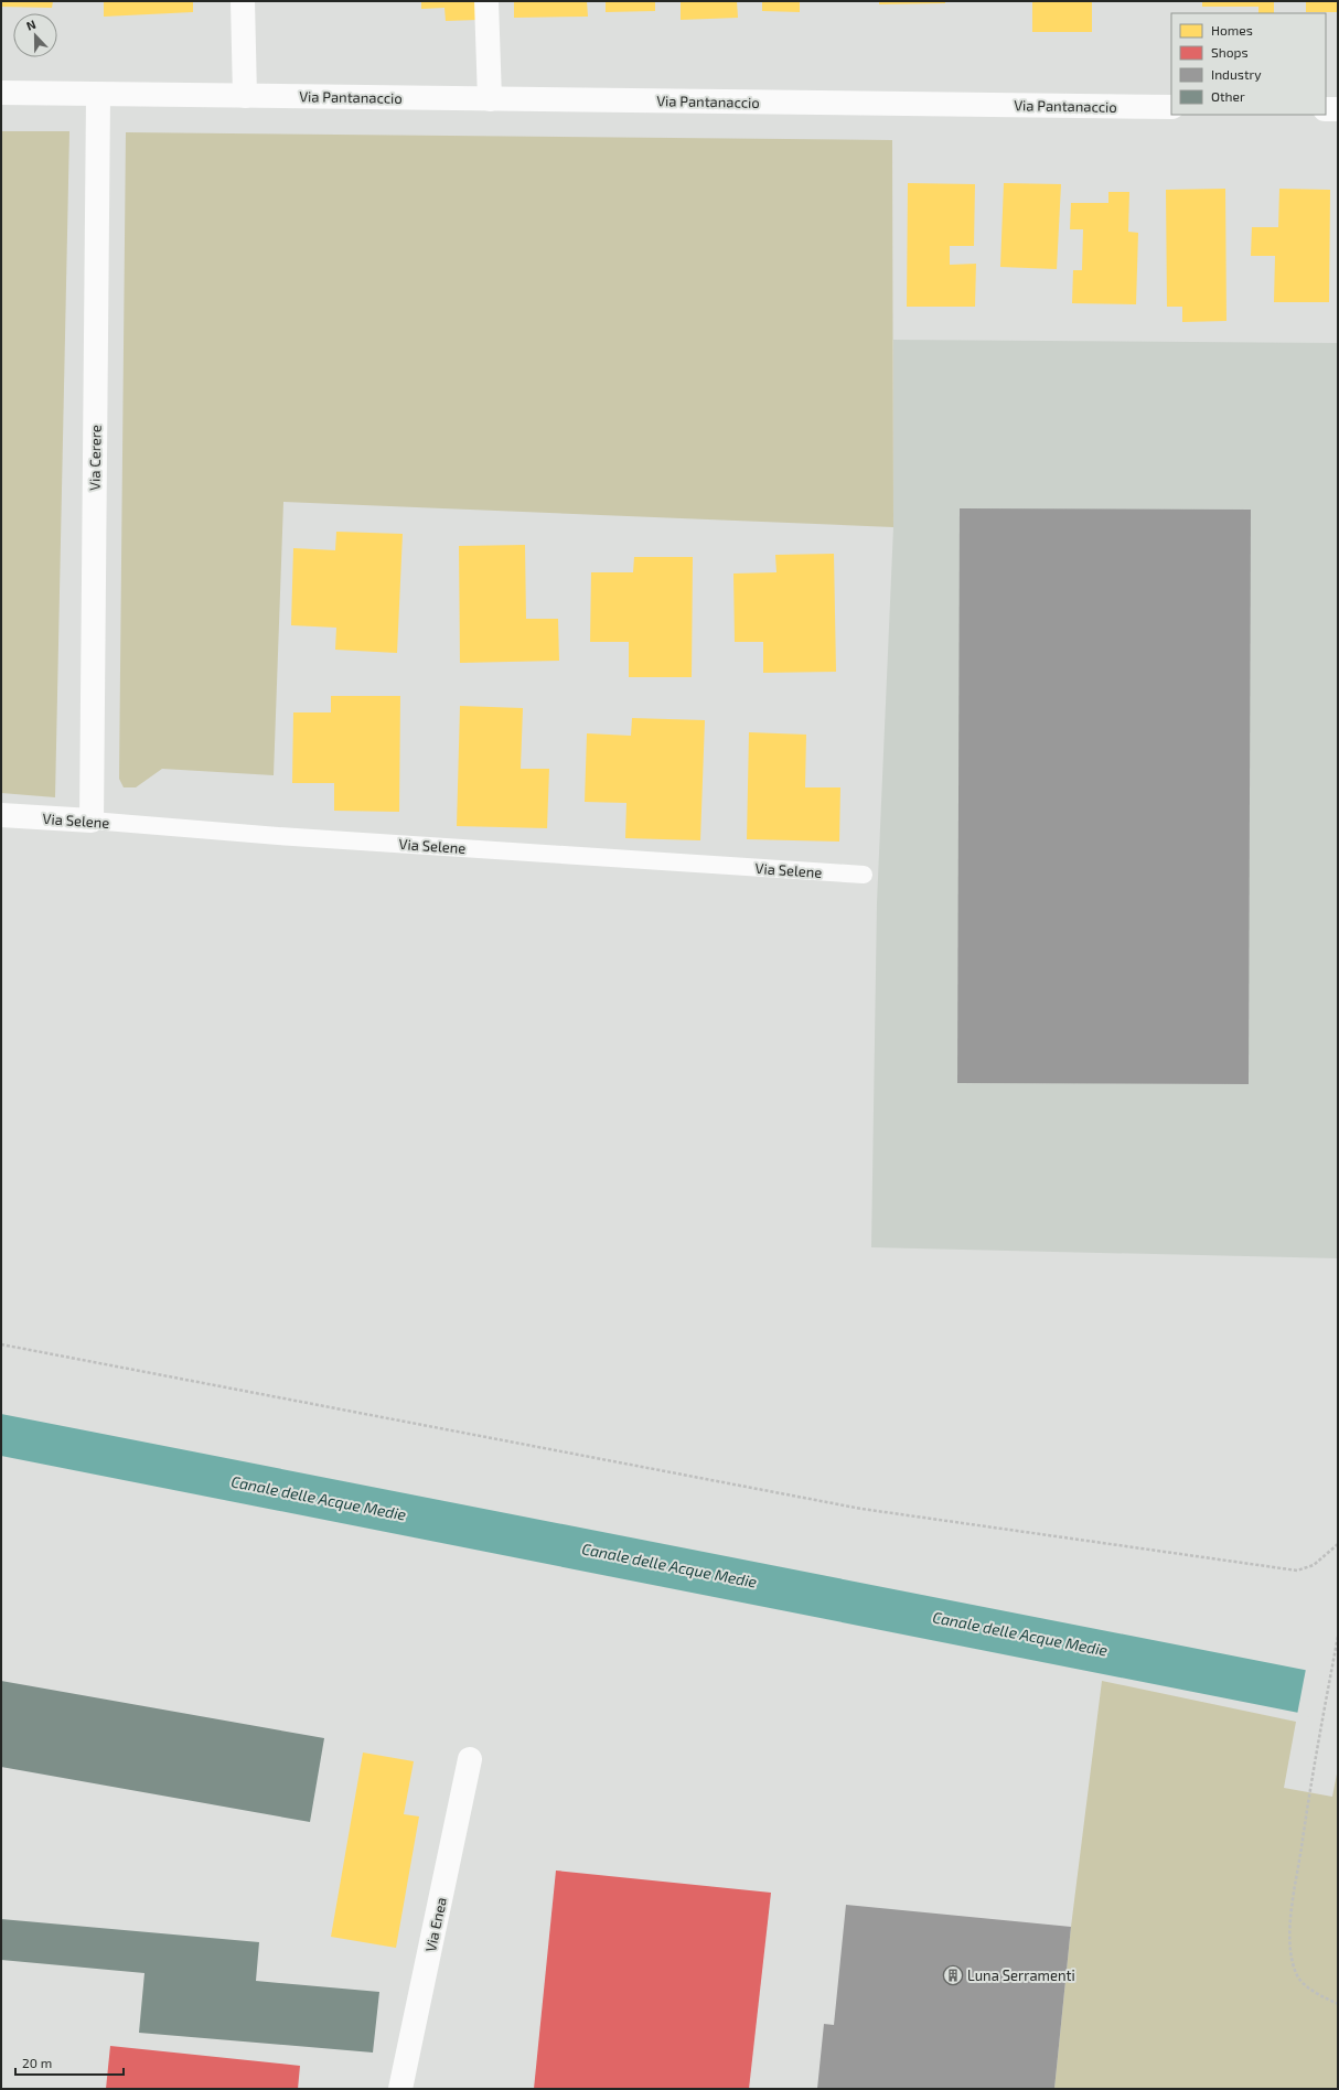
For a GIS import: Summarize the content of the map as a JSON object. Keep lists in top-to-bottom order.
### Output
{
  "streets": {
    "street": [
      "Via Pantanaccio",
      "Via Cerere",
      "Via Selene",
      "Via Enea"
    ]
  },
  "crossings": [
    ["Via Pantanaccio", "Via Cerere"],
    ["Via Cerere", "Via Selene"]
  ],
  "water": ["Canale delle Acque Medie"],
  "places": {
    "building": ["Luna Serramenti"]
  },
  "legend": [
    "Homes",
    "Shops",
    "Industry",
    "Other"
  ],
  "scale_bar": "20 m",
  "north": "top"
}
